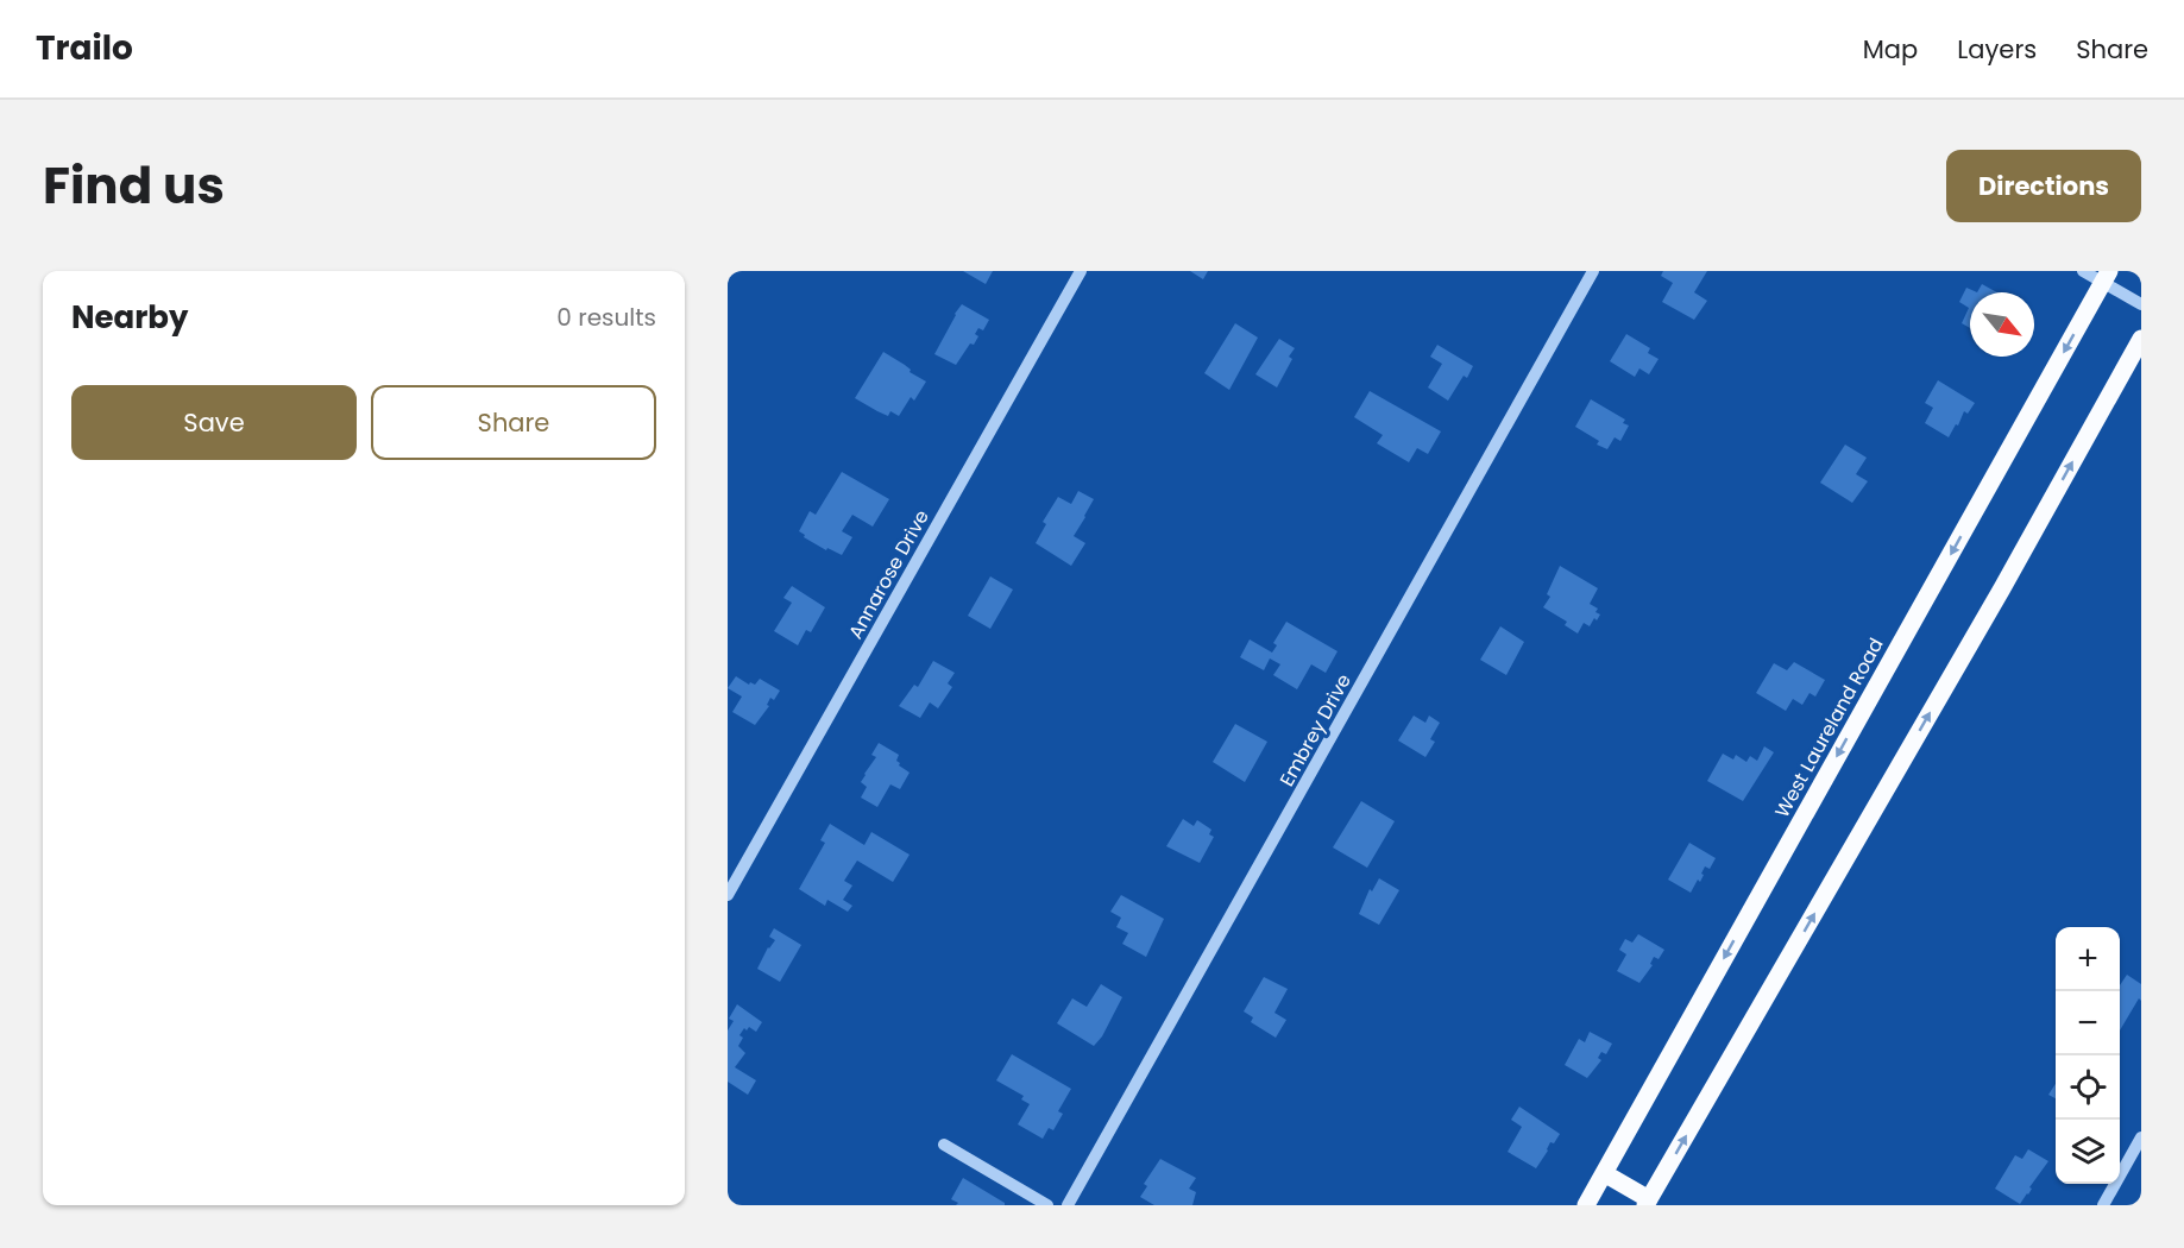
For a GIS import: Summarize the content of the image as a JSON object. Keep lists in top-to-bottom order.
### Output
{
  "streets": {
    "main road": ["West Laureland Road"],
    "street": ["Annarose Drive", "Embrey Drive"]
  },
  "north": "bottom right",
  "page": {
    "header": "Trailo",
    "nav": ["Map", "Layers", "Share"],
    "title": "Find us",
    "buttons": [
      "Directions",
      ["Save", "Share"]
    ],
    "heading": ["Nearby", "0 results"],
    "map_buttons": ["+", "−"]
  }
}
